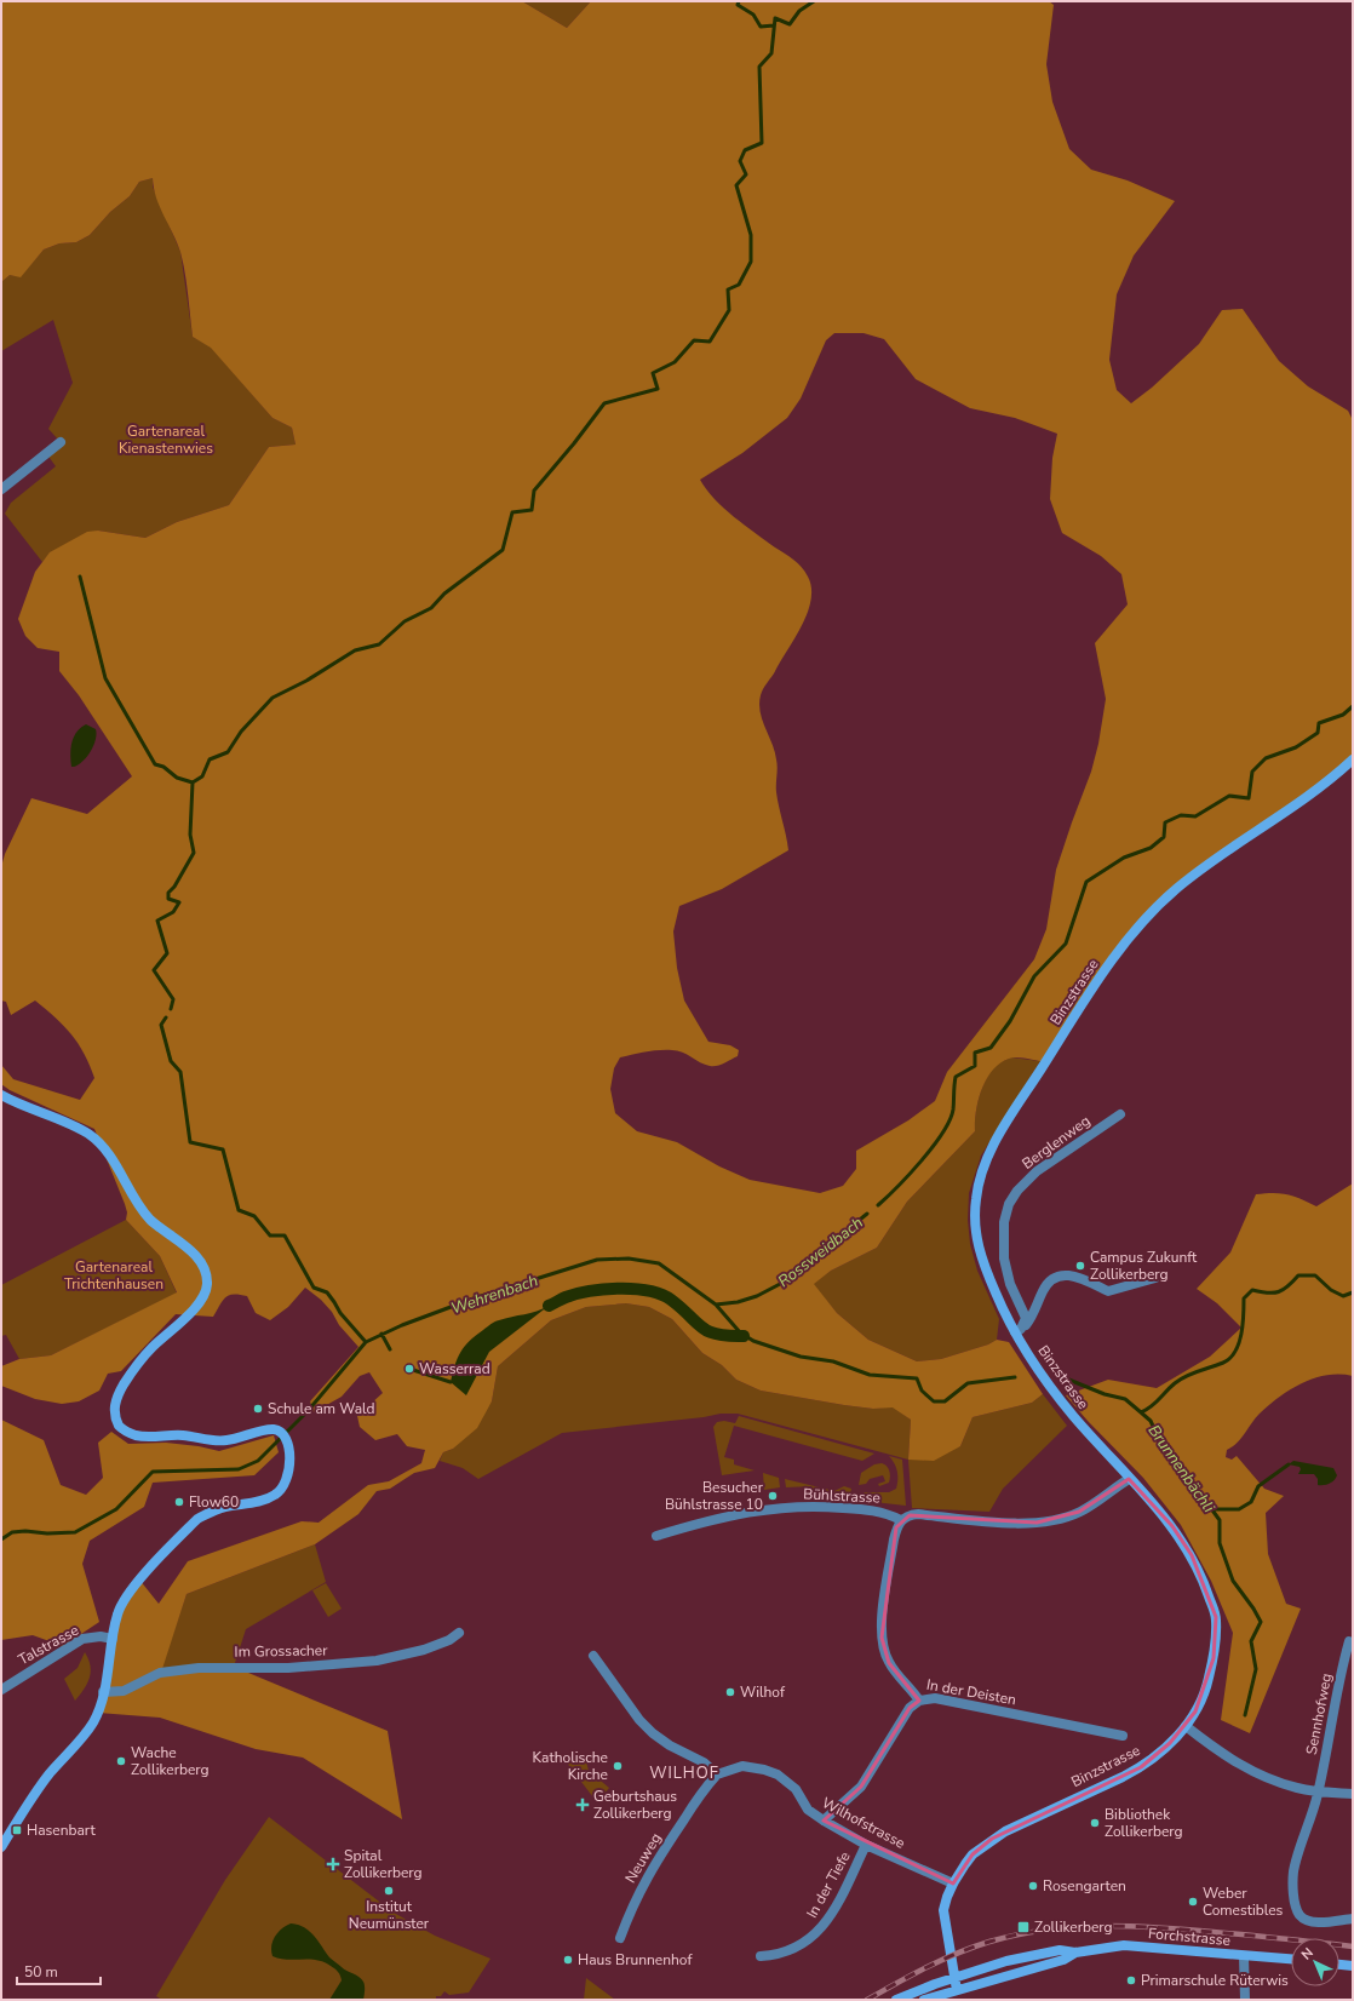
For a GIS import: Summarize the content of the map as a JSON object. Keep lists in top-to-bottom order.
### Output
{
  "streets": {
    "main road": ["Binzstrasse", "Forchstrasse"],
    "street": [
      "Berglenweg",
      "Bühlstrasse",
      "Talstrasse",
      "Im Grossacher",
      "In der Deisten",
      "Sennhofweg",
      "Wilhofstrasse",
      "Neuweg",
      "In der Tiefe"
    ]
  },
  "crossings": [
    ["Binzstrasse", "Berglenweg"],
    ["Binzstrasse", "Wilhofstrasse"],
    ["Binzstrasse", "Forchstrasse"],
    ["Bühlstrasse", "In der Deisten"],
    ["Wilhofstrasse", "Neuweg"],
    ["Wilhofstrasse", "In der Tiefe"]
  ],
  "districts": ["WILHOF"],
  "water": ["Rossweidbach", "Wehrenbach", "Brunnenbächli"],
  "parks": ["Gartenareal Kienastenwies", "Gartenareal Trichtenhausen"],
  "places": {
    "other": [
      "Campus Zukunft Zollikerberg",
      "Wasserrad",
      "Schule am Wald",
      "Besucher Bühlstrasse 10",
      "Flow60",
      "Wilhof",
      "Wache Zollikerberg",
      "Katholische Kirche",
      "Bibliothek Zollikerberg",
      "Rosengarten",
      "Institut Neumünster",
      "Weber Comestibles",
      "Haus Brunnenhof",
      "Primarschule Rüterwis"
    ],
    "health": ["Geburtshaus Zollikerberg", "Spital Zollikerberg"],
    "transit": ["Hasenbart", "Zollikerberg"]
  },
  "scale_bar": "50 m",
  "north": "top left"
}
